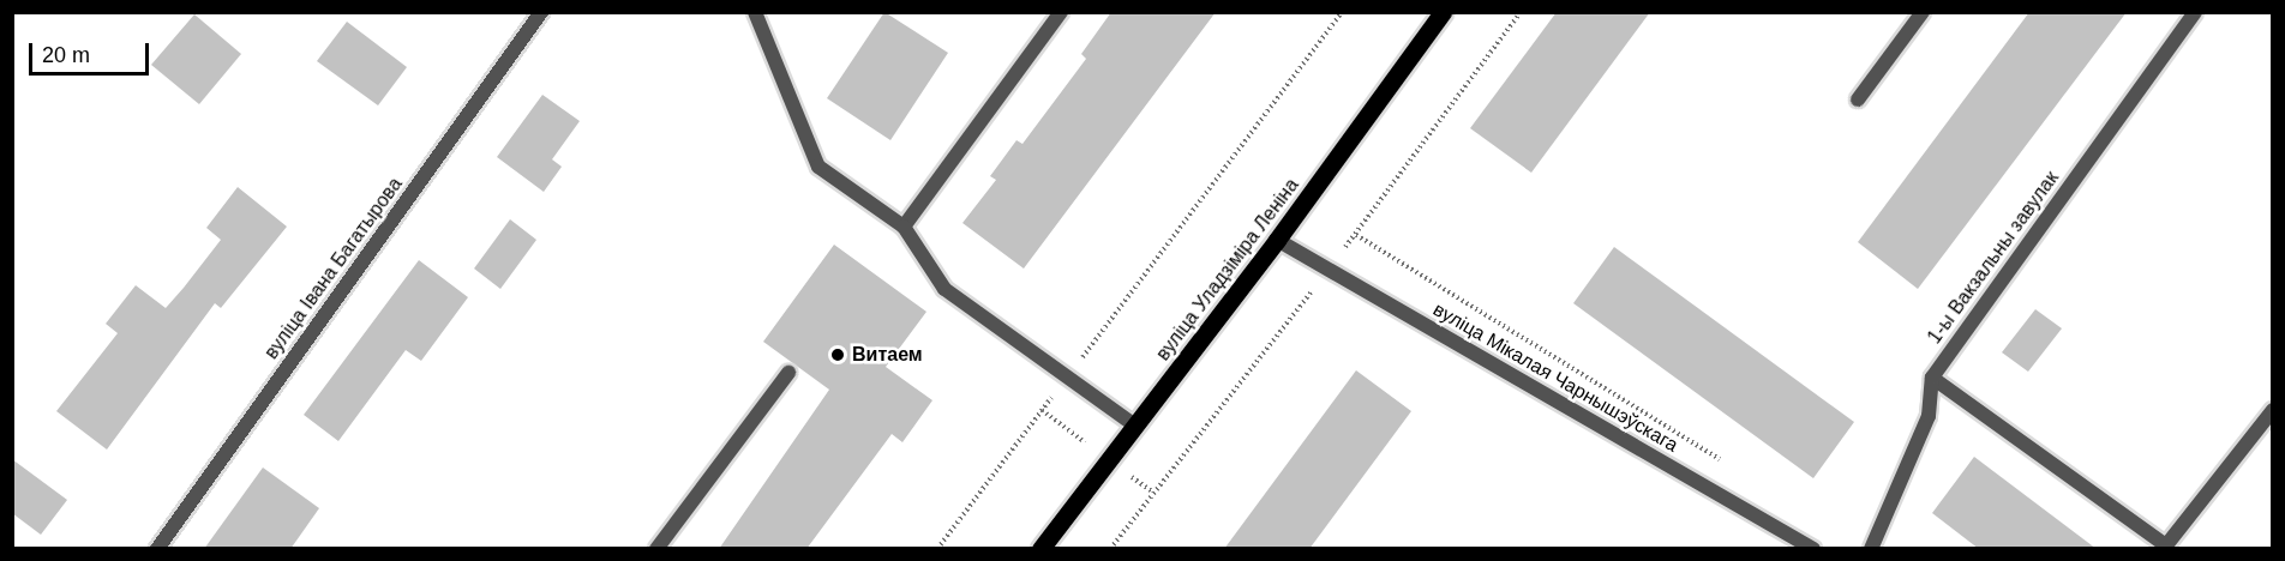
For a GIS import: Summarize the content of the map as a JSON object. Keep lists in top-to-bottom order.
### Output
{
  "streets": {
    "main road": ["вуліца Уладзіміра Леніна"],
    "street": ["1-ы Вакзальны завулак", "вуліца Івана Багатырова", "вуліца Мікалая Чарнышэўскага"]
  },
  "crossings": [
    ["вуліца Уладзіміра Леніна", "вуліца Мікалая Чарнышэўскага"]
  ],
  "places": ["Витаем"],
  "scale_bar": "20 m"
}
